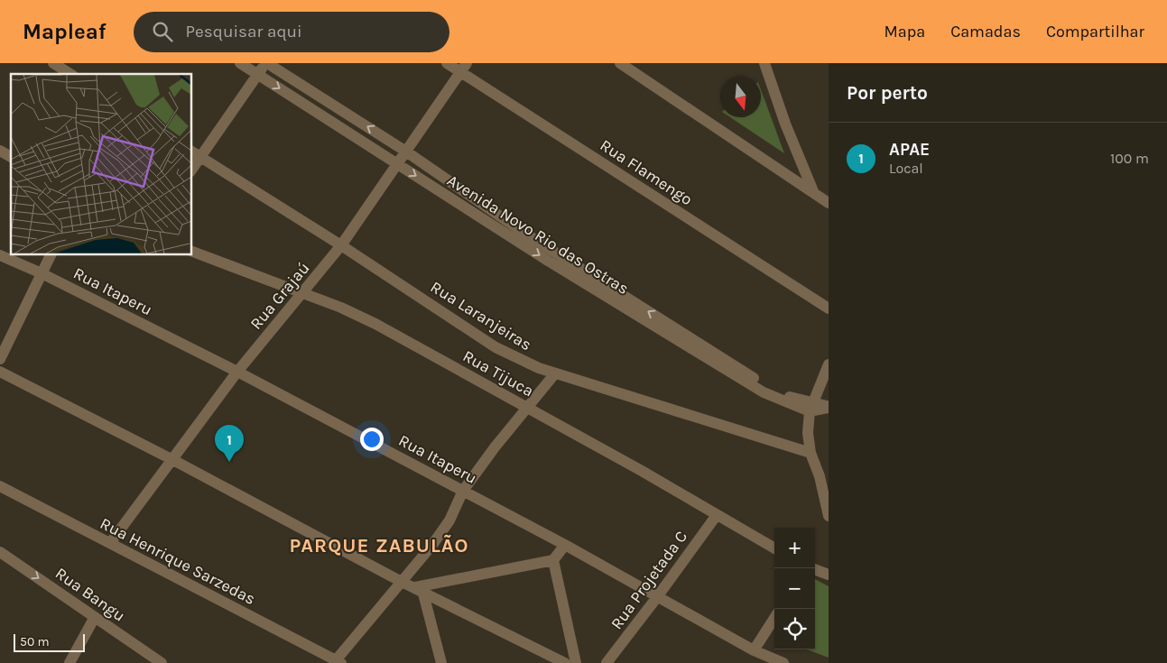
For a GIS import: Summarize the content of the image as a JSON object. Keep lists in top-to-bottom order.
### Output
{
  "streets": {
    "street": [
      "Rua Flamengo",
      "Avenida Novo Rio das Ostras",
      "Rua Itaperu",
      "Rua Grajaú",
      "Rua Laranjeiras",
      "Rua Tijuca",
      "Rua Henrique Sarzedas",
      "Rua Projetada C",
      "Rua Bangu"
    ]
  },
  "crossings": [
    ["Rua Flamengo", "Rua Grajaú"],
    ["Avenida Novo Rio das Ostras", "Rua Grajaú"],
    ["Rua Itaperu", "Rua Grajaú"],
    ["Rua Itaperu", "Rua Projetada C"],
    ["Rua Grajaú", "Rua Laranjeiras"],
    ["Rua Grajaú", "Rua Tijuca"],
    ["Rua Grajaú", "Rua Henrique Sarzedas"],
    ["Rua Tijuca", "Rua Projetada C"]
  ],
  "one_way": ["Rua Bangu"],
  "districts": ["PARQUE ZABULÃO"],
  "scale_bar": "50 m",
  "north": "bottom",
  "page": {
    "header": "Mapleaf",
    "search": "Pesquisar aqui",
    "nav": ["Mapa", "Camadas", "Compartilhar"],
    "heading": "Por perto",
    "list": [
      {
        "mark": "1",
        "name": "APAE",
        "note": "Local",
        "value": "100 m"
      }
    ],
    "pins": "1",
    "map_buttons": ["+", "−"],
    "scale": "50 m"
  }
}
